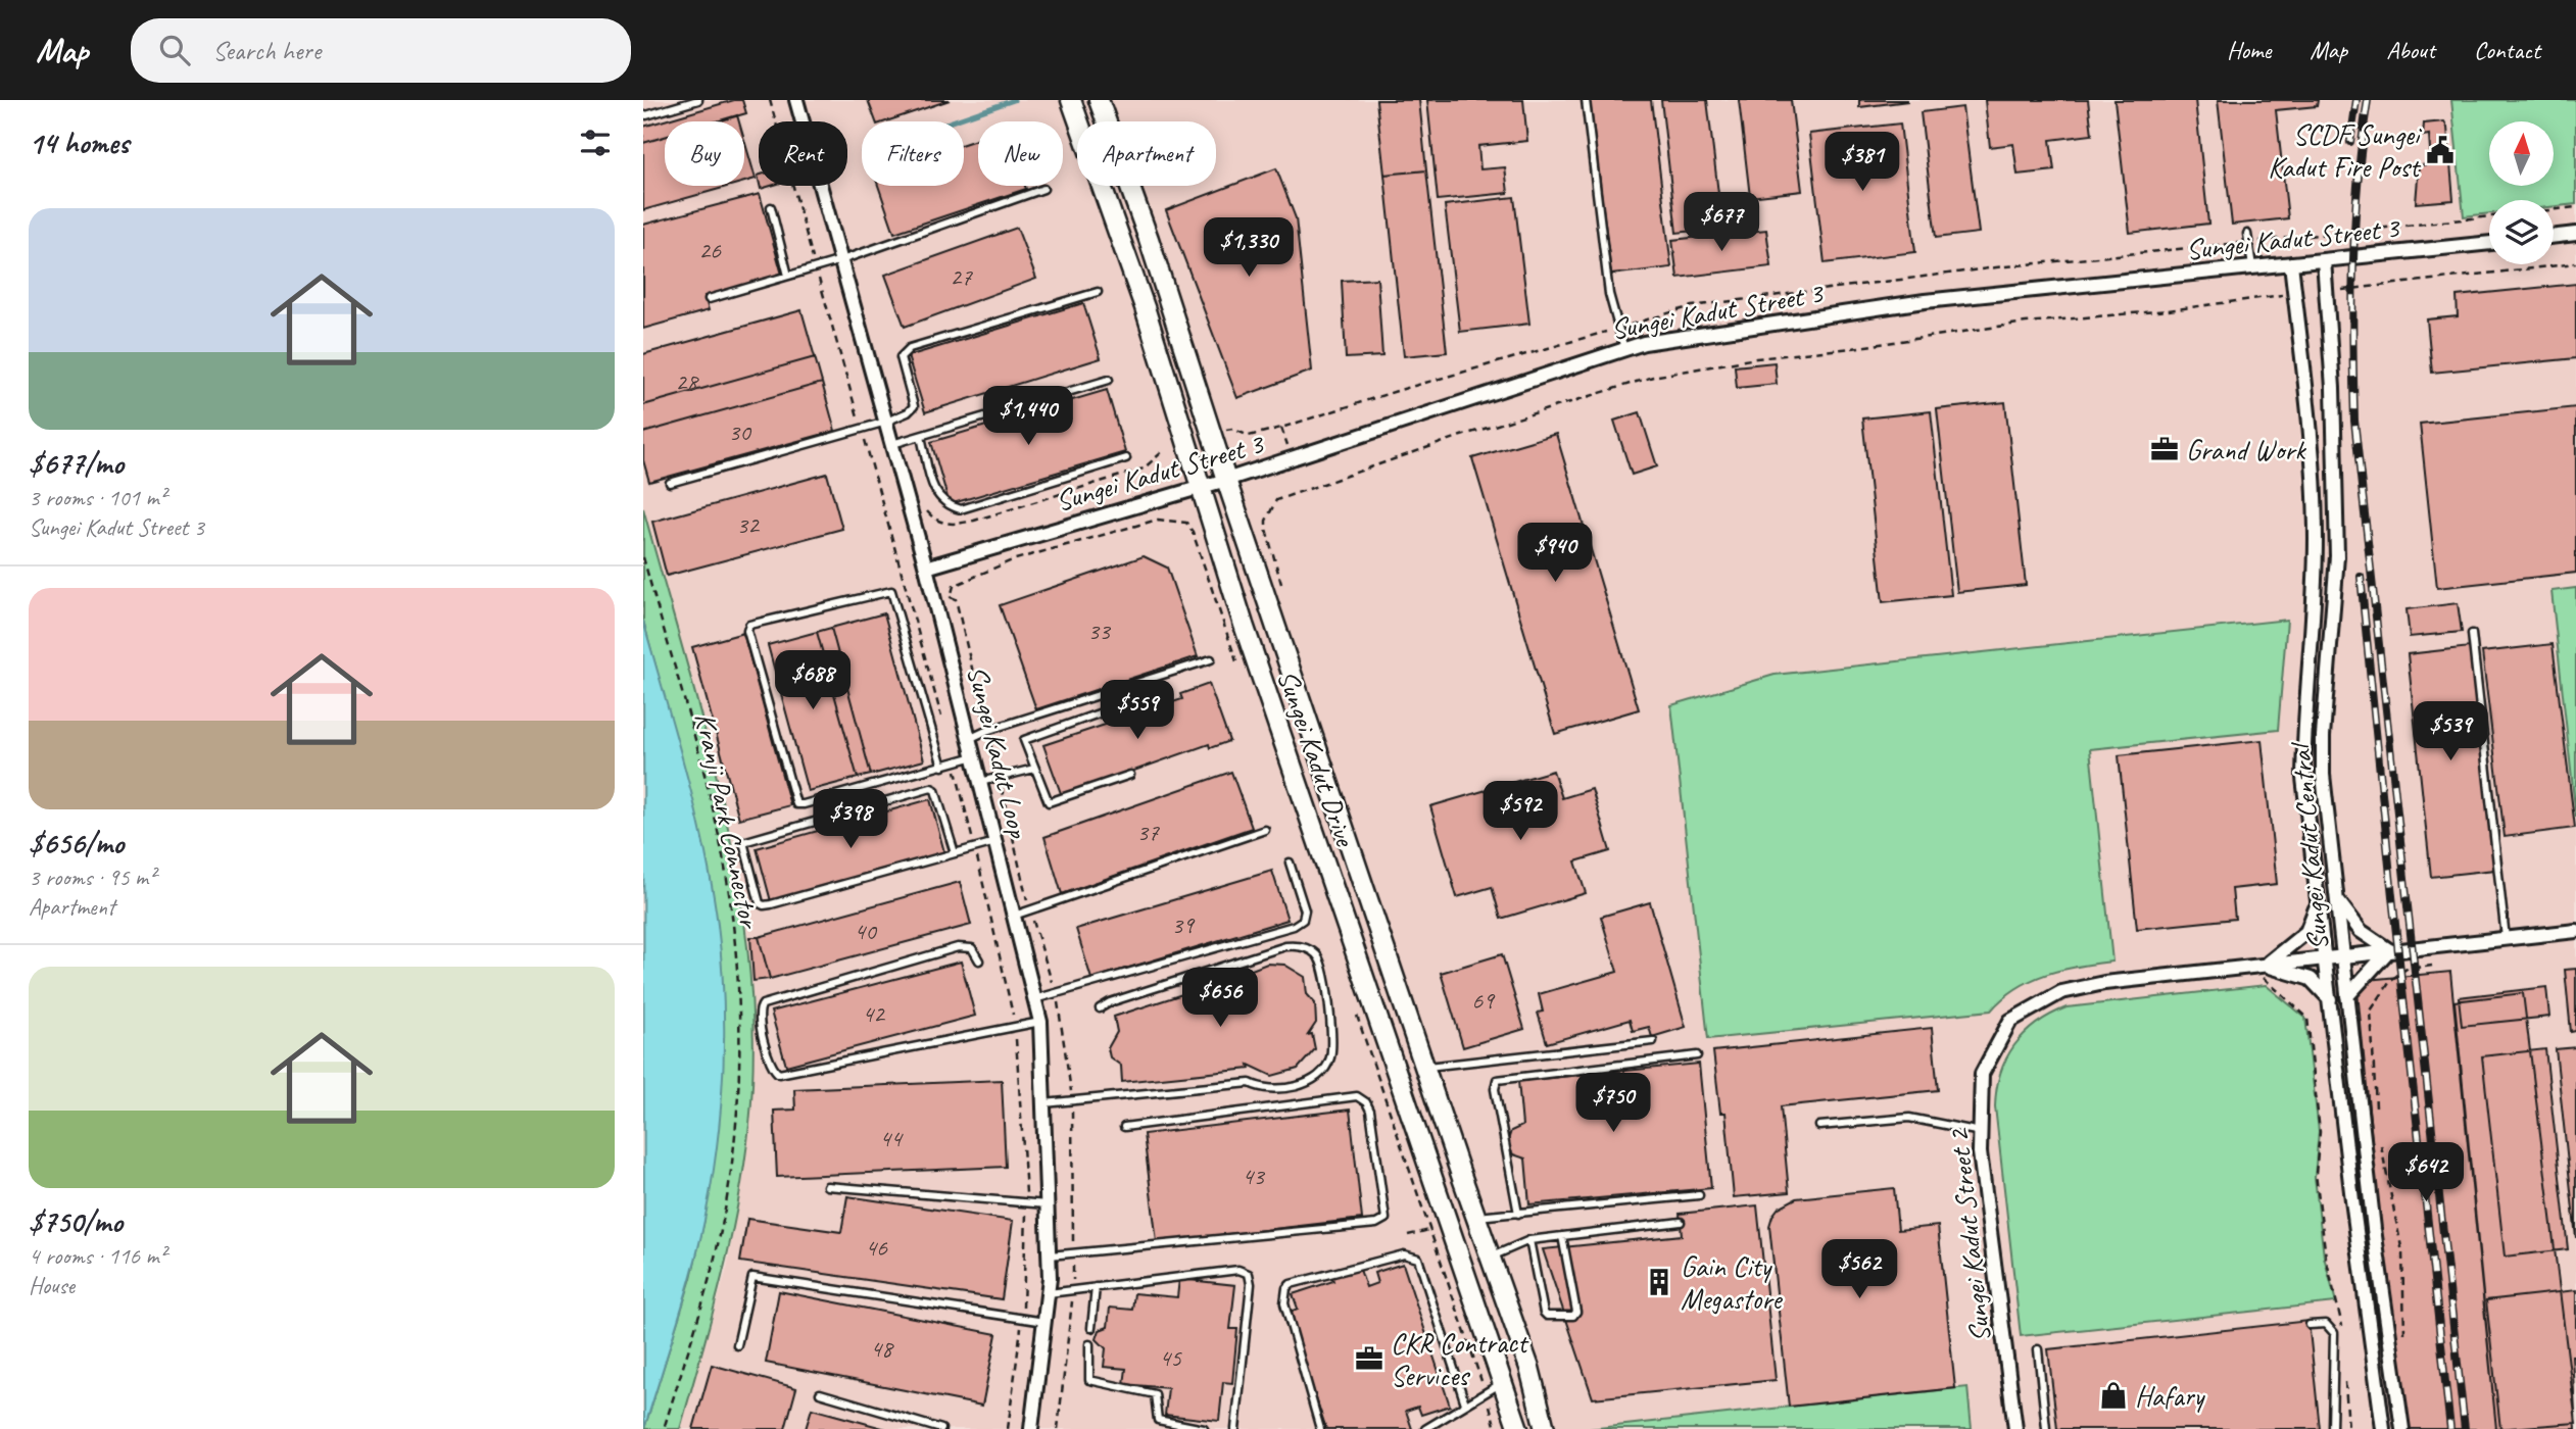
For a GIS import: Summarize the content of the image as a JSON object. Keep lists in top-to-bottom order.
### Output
{
  "streets": {
    "main road": ["Sungei Kadut Drive"],
    "street": [
      "Sungei Kadut Street 3",
      "Sungei Kadut Loop",
      "Sungei Kadut Central",
      "Sungei Kadut Street 2"
    ],
    "path": ["Kranji Park Connector"]
  },
  "crossings": [
    ["Sungei Kadut Street 3", "Sungei Kadut Loop"],
    ["Sungei Kadut Street 3", "Sungei Kadut Drive"],
    ["Sungei Kadut Street 3", "Sungei Kadut Central"],
    ["Sungei Kadut Central", "Sungei Kadut Street 2"]
  ],
  "places": {
    "public building": ["SCDF Sungei Kadut Fire Post"],
    "office": ["Grand Work", "CKR Contract Services"],
    "building": ["Gain City Megastore"],
    "shop": ["Hafary"]
  },
  "house_numbers": [
    "26",
    "27",
    "28",
    "30",
    "32",
    "33",
    "37",
    "39",
    "40",
    "69",
    "42",
    "44",
    "43",
    "46",
    "48",
    "45"
  ],
  "north": "top",
  "page": {
    "header": "Map",
    "search": "Search here",
    "nav": [
      "Home",
      "Map",
      "About",
      "Contact"
    ],
    "heading": "14 homes",
    "chip": [
      "Buy",
      "Rent",
      "Filters",
      "New",
      "Apartment"
    ],
    "price": [
      "$381",
      "$677",
      "$1,330",
      "$1,440",
      "$940",
      "$688",
      "$559",
      "$539",
      "$592",
      "$398",
      "$656",
      "$750",
      "$642",
      "$562"
    ],
    "list": [
      {
        "name": "$677/mo",
        "note": "3 rooms · 101 m² · Sungei Kadut Street 3"
      },
      {
        "name": "$656/mo",
        "note": "3 rooms · 95 m² · Apartment"
      },
      {
        "name": "$750/mo",
        "note": "4 rooms · 116 m² · House"
      }
    ]
  }
}
